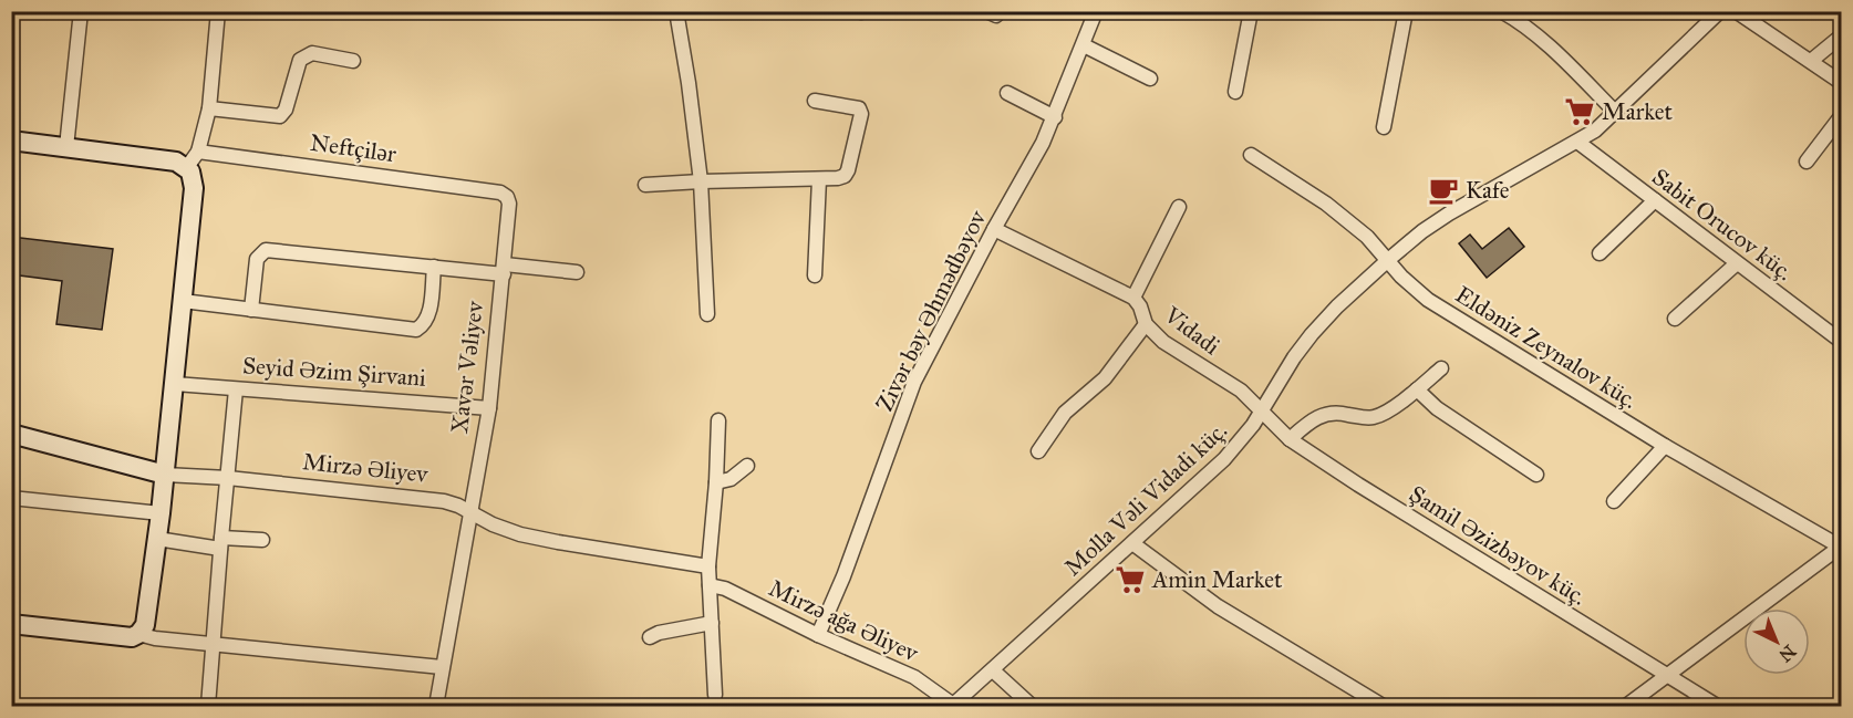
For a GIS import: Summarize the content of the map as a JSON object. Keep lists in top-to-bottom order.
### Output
{
  "streets": {
    "street": [
      "Neftçilər",
      "Sabit Orucov küç.",
      "Zivər bəy Əhmədbəyov",
      "Vidadi",
      "Eldəniz Zeynalov küç.",
      "Xavər Vəliyev",
      "Seyid Əzim Şirvani",
      "Mirzə Əliyev",
      "Molla Vəli Vidadi küç.",
      "Şamil Əzizbəyov küç.",
      "Mirzə ağa Əliyev"
    ]
  },
  "crossings": [
    ["Neftçilər", "Xavər Vəliyev"],
    ["Sabit Orucov küç.", "Molla Vəli Vidadi küç."],
    ["Zivər bəy Əhmədbəyov", "Mirzə ağa Əliyev"],
    ["Vidadi", "Molla Vəli Vidadi küç."],
    ["Vidadi", "Şamil Əzizbəyov küç."],
    ["Eldəniz Zeynalov küç.", "Molla Vəli Vidadi küç."],
    ["Xavər Vəliyev", "Seyid Əzim Şirvani"],
    ["Xavər Vəliyev", "Mirzə Əliyev"],
    ["Molla Vəli Vidadi küç.", "Şamil Əzizbəyov küç."],
    ["Molla Vəli Vidadi küç.", "Mirzə ağa Əliyev"]
  ],
  "places": {
    "supermarket": ["Market", "Amin Market"],
    "cafe": ["Kafe"]
  },
  "north": "bottom right"
}
